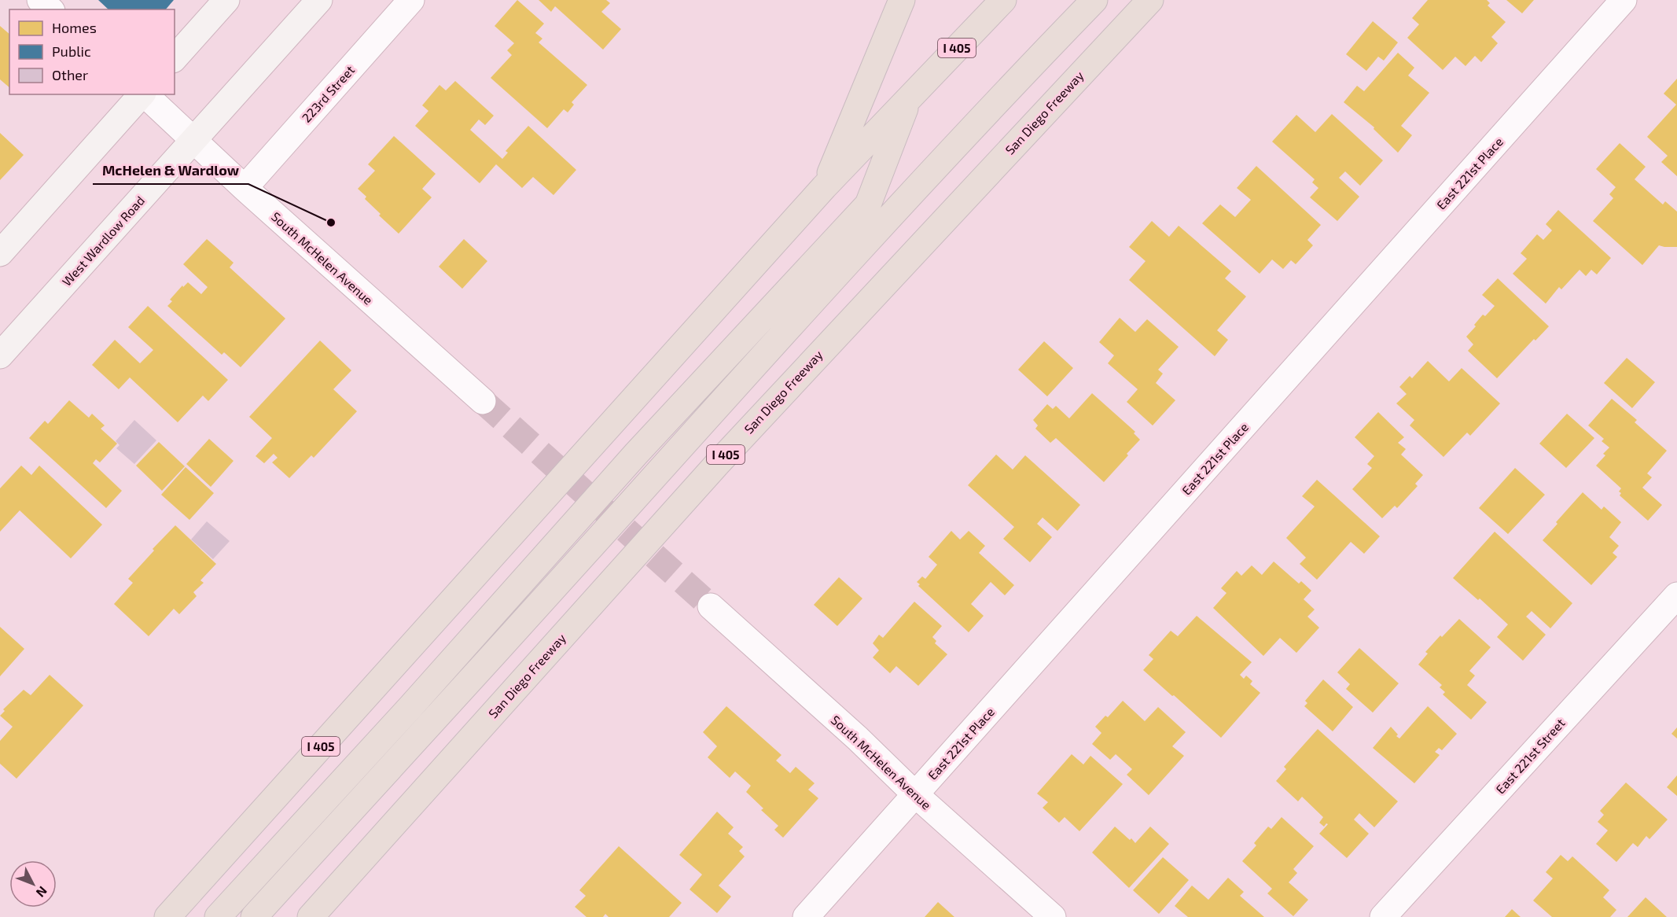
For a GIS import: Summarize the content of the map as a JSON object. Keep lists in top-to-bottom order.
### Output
{
  "streets": {
    "highway": ["I 405", "San Diego Freeway"],
    "main road": ["West Wardlow Road"],
    "street": [
      "223rd Street",
      "East 221st Place",
      "South McHelen Avenue",
      "East 221st Street"
    ]
  },
  "crossings": [
    ["223rd Street", "South McHelen Avenue"],
    ["East 221st Place", "South McHelen Avenue"],
    ["West Wardlow Road", "South McHelen Avenue"]
  ],
  "places": ["McHelen & Wardlow"],
  "legend": ["Homes", "Public", "Other"],
  "north": "bottom right"
}
